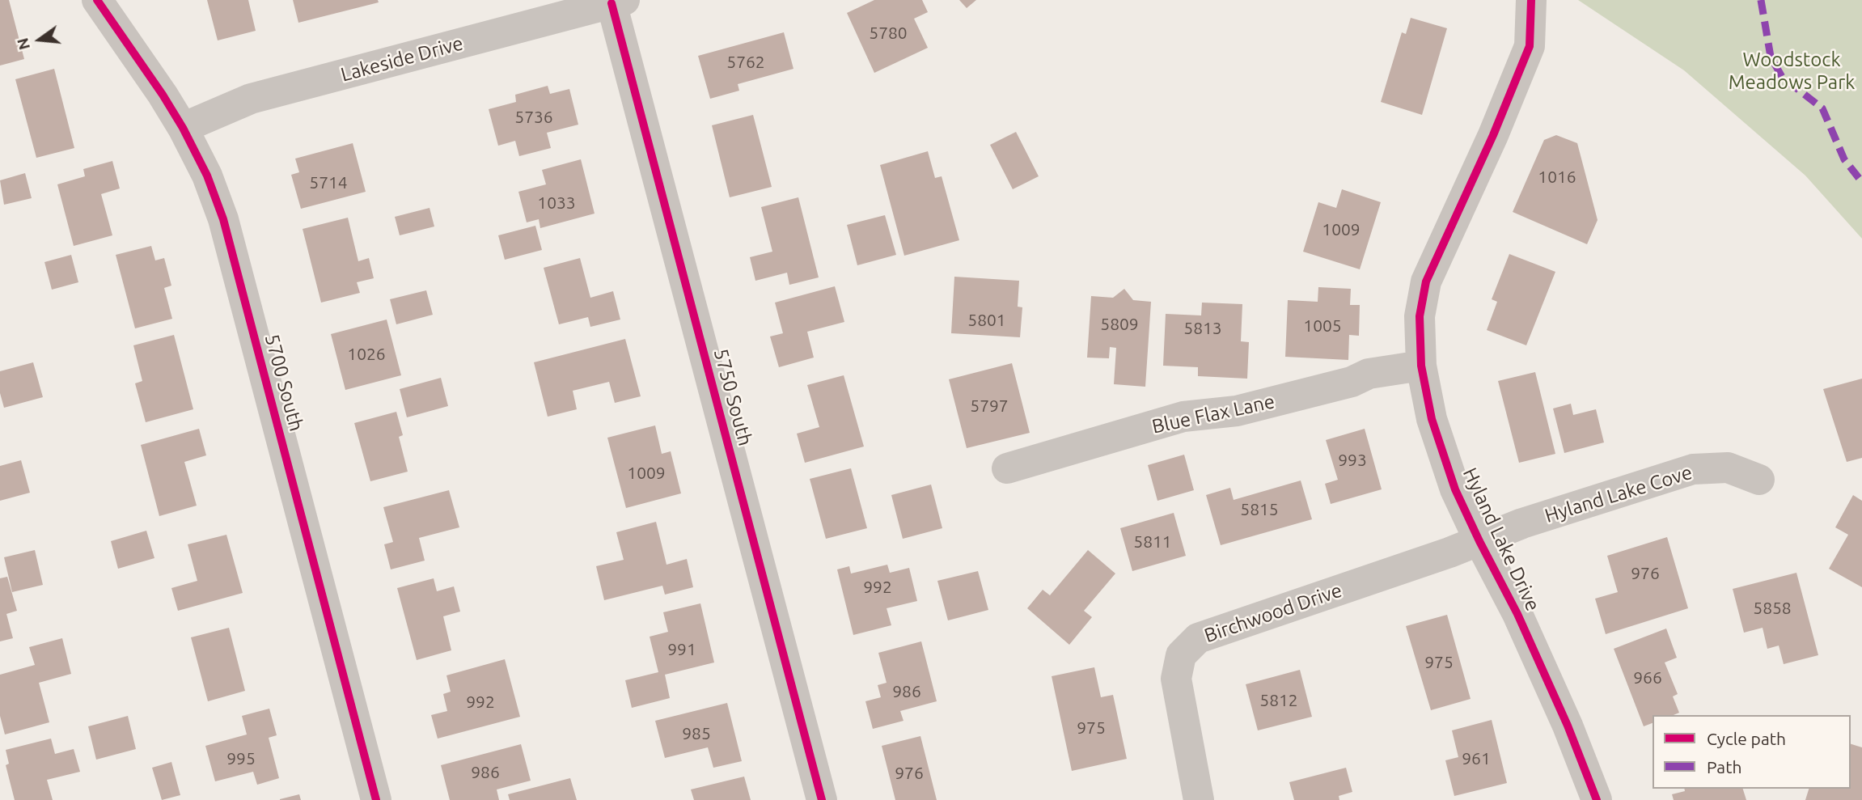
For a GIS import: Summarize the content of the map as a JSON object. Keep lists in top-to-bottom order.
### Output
{
  "streets": {
    "street": [
      "Lakeside Drive",
      "5700 South",
      "5750 South",
      "Blue Flax Lane",
      "Hyland Lake Cove",
      "Hyland Lake Drive",
      "Birchwood Drive"
    ]
  },
  "crossings": [
    ["Lakeside Drive", "5700 South"],
    ["Lakeside Drive", "5750 South"],
    ["Blue Flax Lane", "Hyland Lake Drive"],
    ["Hyland Lake Cove", "Hyland Lake Drive"],
    ["Hyland Lake Cove", "Birchwood Drive"],
    ["Hyland Lake Drive", "Birchwood Drive"]
  ],
  "parks": ["Woodstock Meadows Park"],
  "house_numbers": [
    "5780",
    "5762",
    "5736",
    "1016",
    "5714",
    "1033",
    "1009",
    "5801",
    "5809",
    "1005",
    "5813",
    "1026",
    "5797",
    "993",
    "1009",
    "5815",
    "5811",
    "976",
    "992",
    "5858",
    "991",
    "975",
    "966",
    "986",
    "5812",
    "992",
    "975",
    "985",
    "995",
    "961",
    "986",
    "976"
  ],
  "legend": ["Cycle path", "Path"],
  "north": "left"
}
